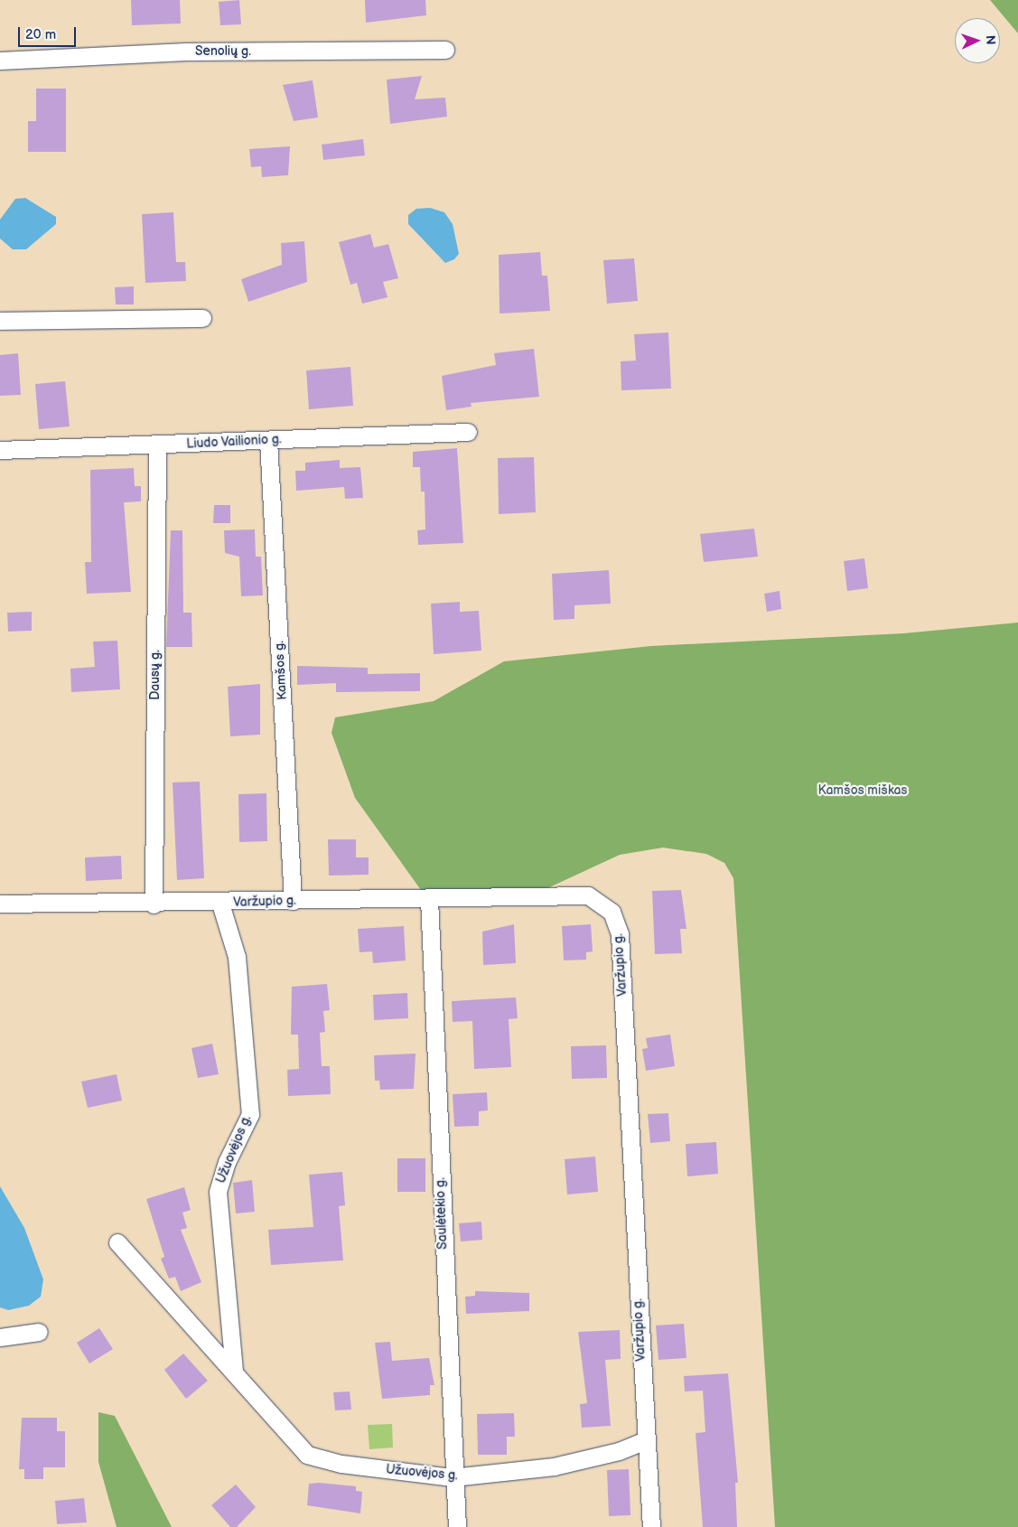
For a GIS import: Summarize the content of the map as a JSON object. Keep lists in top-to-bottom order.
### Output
{
  "streets": {
    "street": [
      "Senolių g.",
      "Liudo Vailionio g.",
      "Kamšos g.",
      "Dausų g.",
      "Varžupio g.",
      "Užuovėjos g.",
      "Saulėtekio g."
    ]
  },
  "crossings": [
    ["Liudo Vailionio g.", "Kamšos g."],
    ["Liudo Vailionio g.", "Dausų g."],
    ["Kamšos g.", "Varžupio g."],
    ["Dausų g.", "Varžupio g."],
    ["Varžupio g.", "Užuovėjos g."],
    ["Varžupio g.", "Saulėtekio g."],
    ["Užuovėjos g.", "Saulėtekio g."]
  ],
  "parks": ["Kamšos miškas"],
  "scale_bar": "20 m",
  "north": "right"
}
